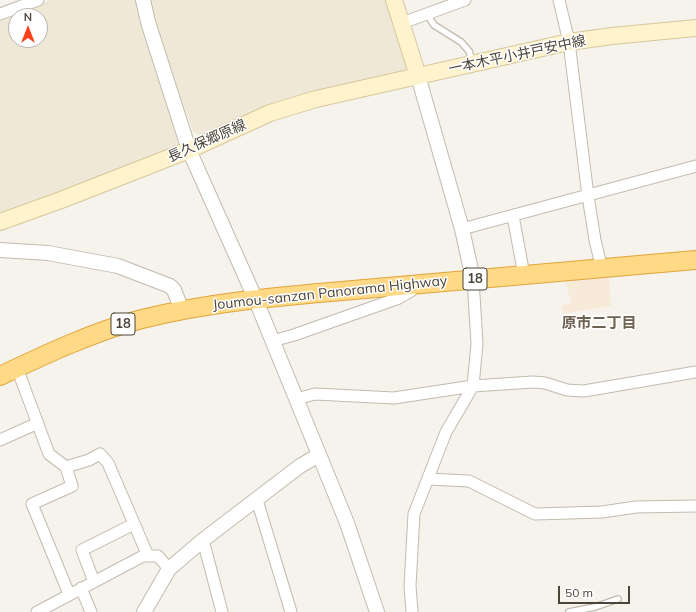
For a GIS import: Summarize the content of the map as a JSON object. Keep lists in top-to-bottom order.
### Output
{
  "streets": {
    "highway": ["18", "Joumou-sanzan Panorama Highway"],
    "main road": ["一本木平小井戸安中線", "長久保郷原線"]
  },
  "crossings": [
    ["一本木平小井戸安中線", "長久保郷原線"]
  ],
  "districts": ["原市二丁目"],
  "scale_bar": "50 m",
  "north": "top"
}
